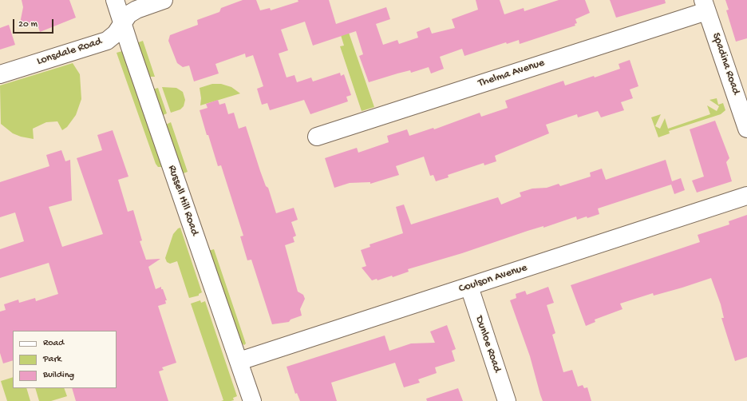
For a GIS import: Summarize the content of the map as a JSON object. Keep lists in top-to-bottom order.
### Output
{
  "streets": {
    "street": [
      "Lonsdale Road",
      "Spadina Road",
      "Thelma Avenue",
      "Russell Hill Road",
      "Coulson Avenue",
      "Dunloe Road"
    ]
  },
  "crossings": [
    ["Lonsdale Road", "Russell Hill Road"],
    ["Spadina Road", "Thelma Avenue"],
    ["Russell Hill Road", "Coulson Avenue"],
    ["Coulson Avenue", "Dunloe Road"]
  ],
  "legend": ["Road", "Park", "Building"],
  "scale_bar": "20 m"
}
